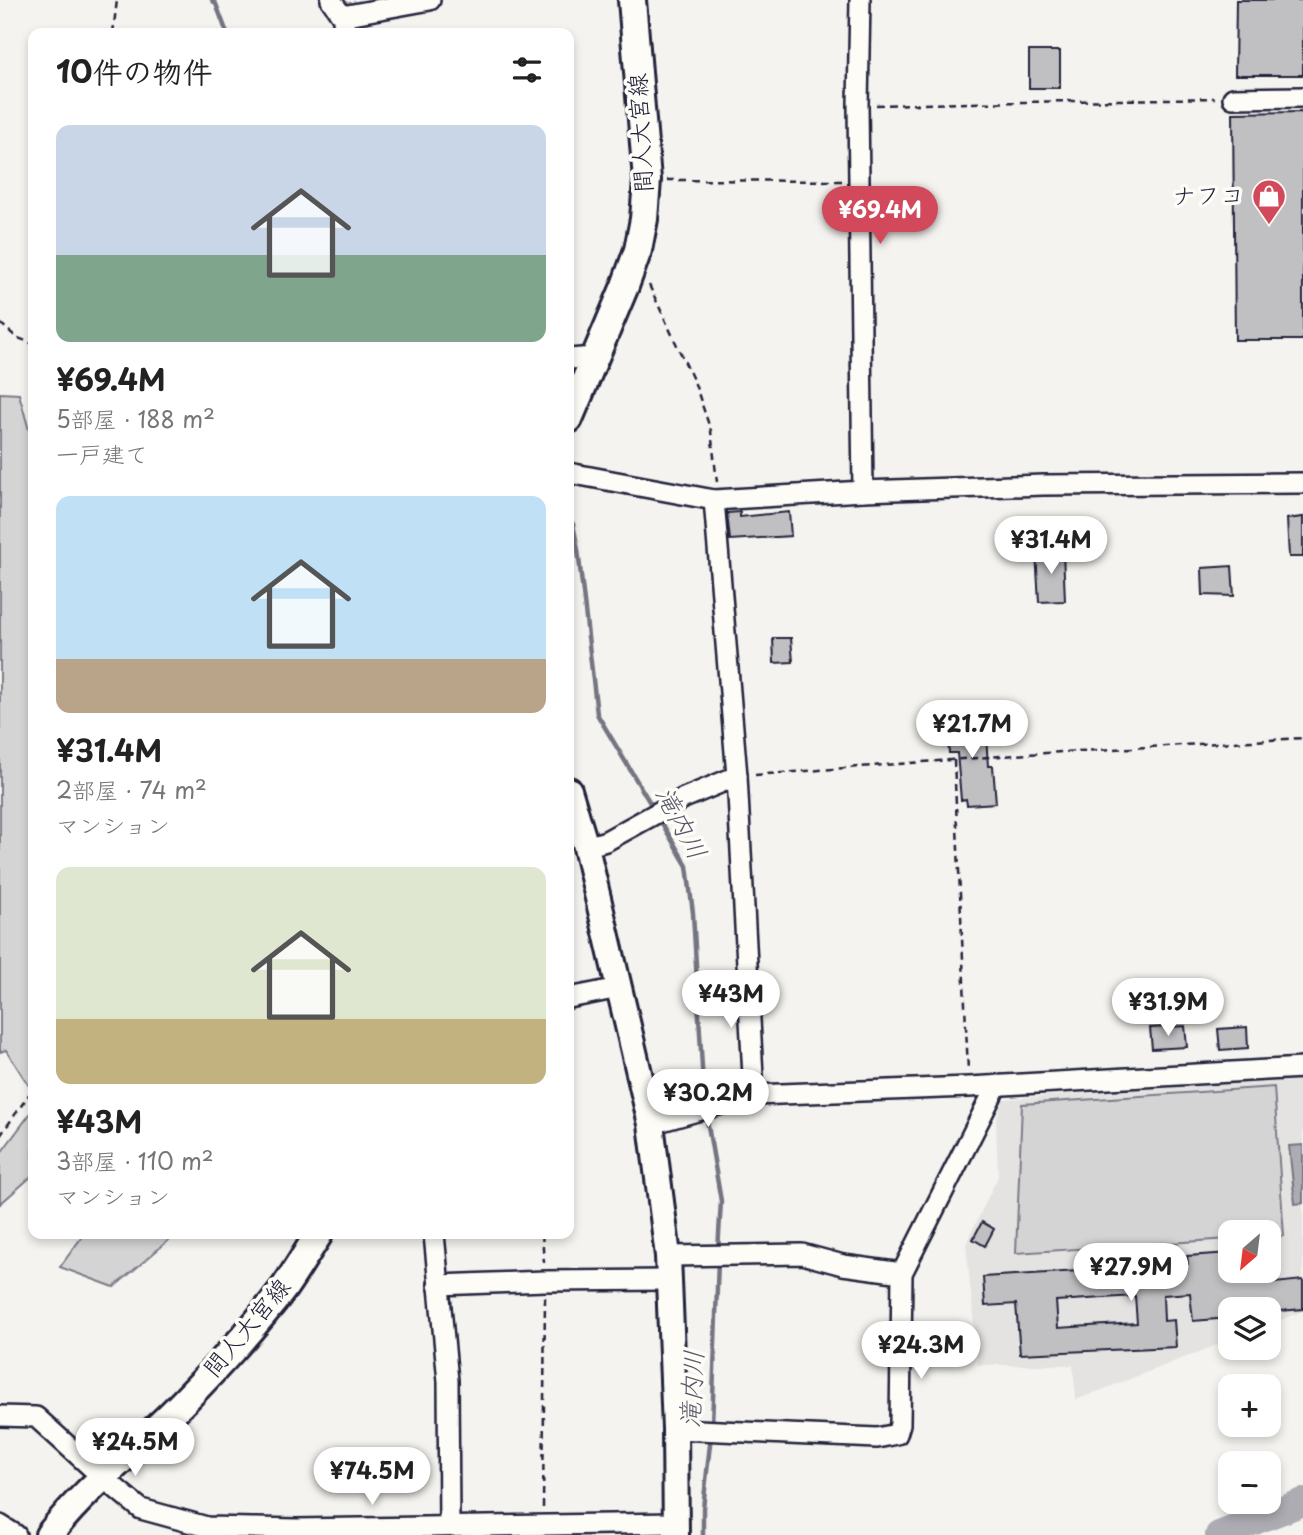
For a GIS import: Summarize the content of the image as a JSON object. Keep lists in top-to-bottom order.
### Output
{
  "streets": {
    "main road": ["間人大宮線"]
  },
  "water": ["滝内川"],
  "places": {
    "shop": ["ナフコ"]
  },
  "north": "bottom left",
  "page": {
    "heading": "10件の物件",
    "list": [
      {
        "name": "¥69.4M",
        "note": "5部屋 · 188 m² · 一戸建て"
      },
      {
        "name": "¥31.4M",
        "note": "2部屋 · 74 m² · マンション"
      },
      {
        "name": "¥43M",
        "note": "3部屋 · 110 m² · マンション"
      }
    ],
    "price": [
      "¥69.4M",
      "¥31.4M",
      "¥21.7M",
      "¥43M",
      "¥31.9M",
      "¥30.2M",
      "¥27.9M",
      "¥24.3M",
      "¥24.5M",
      "¥74.5M"
    ],
    "map_buttons": ["+", "−"]
  }
}
